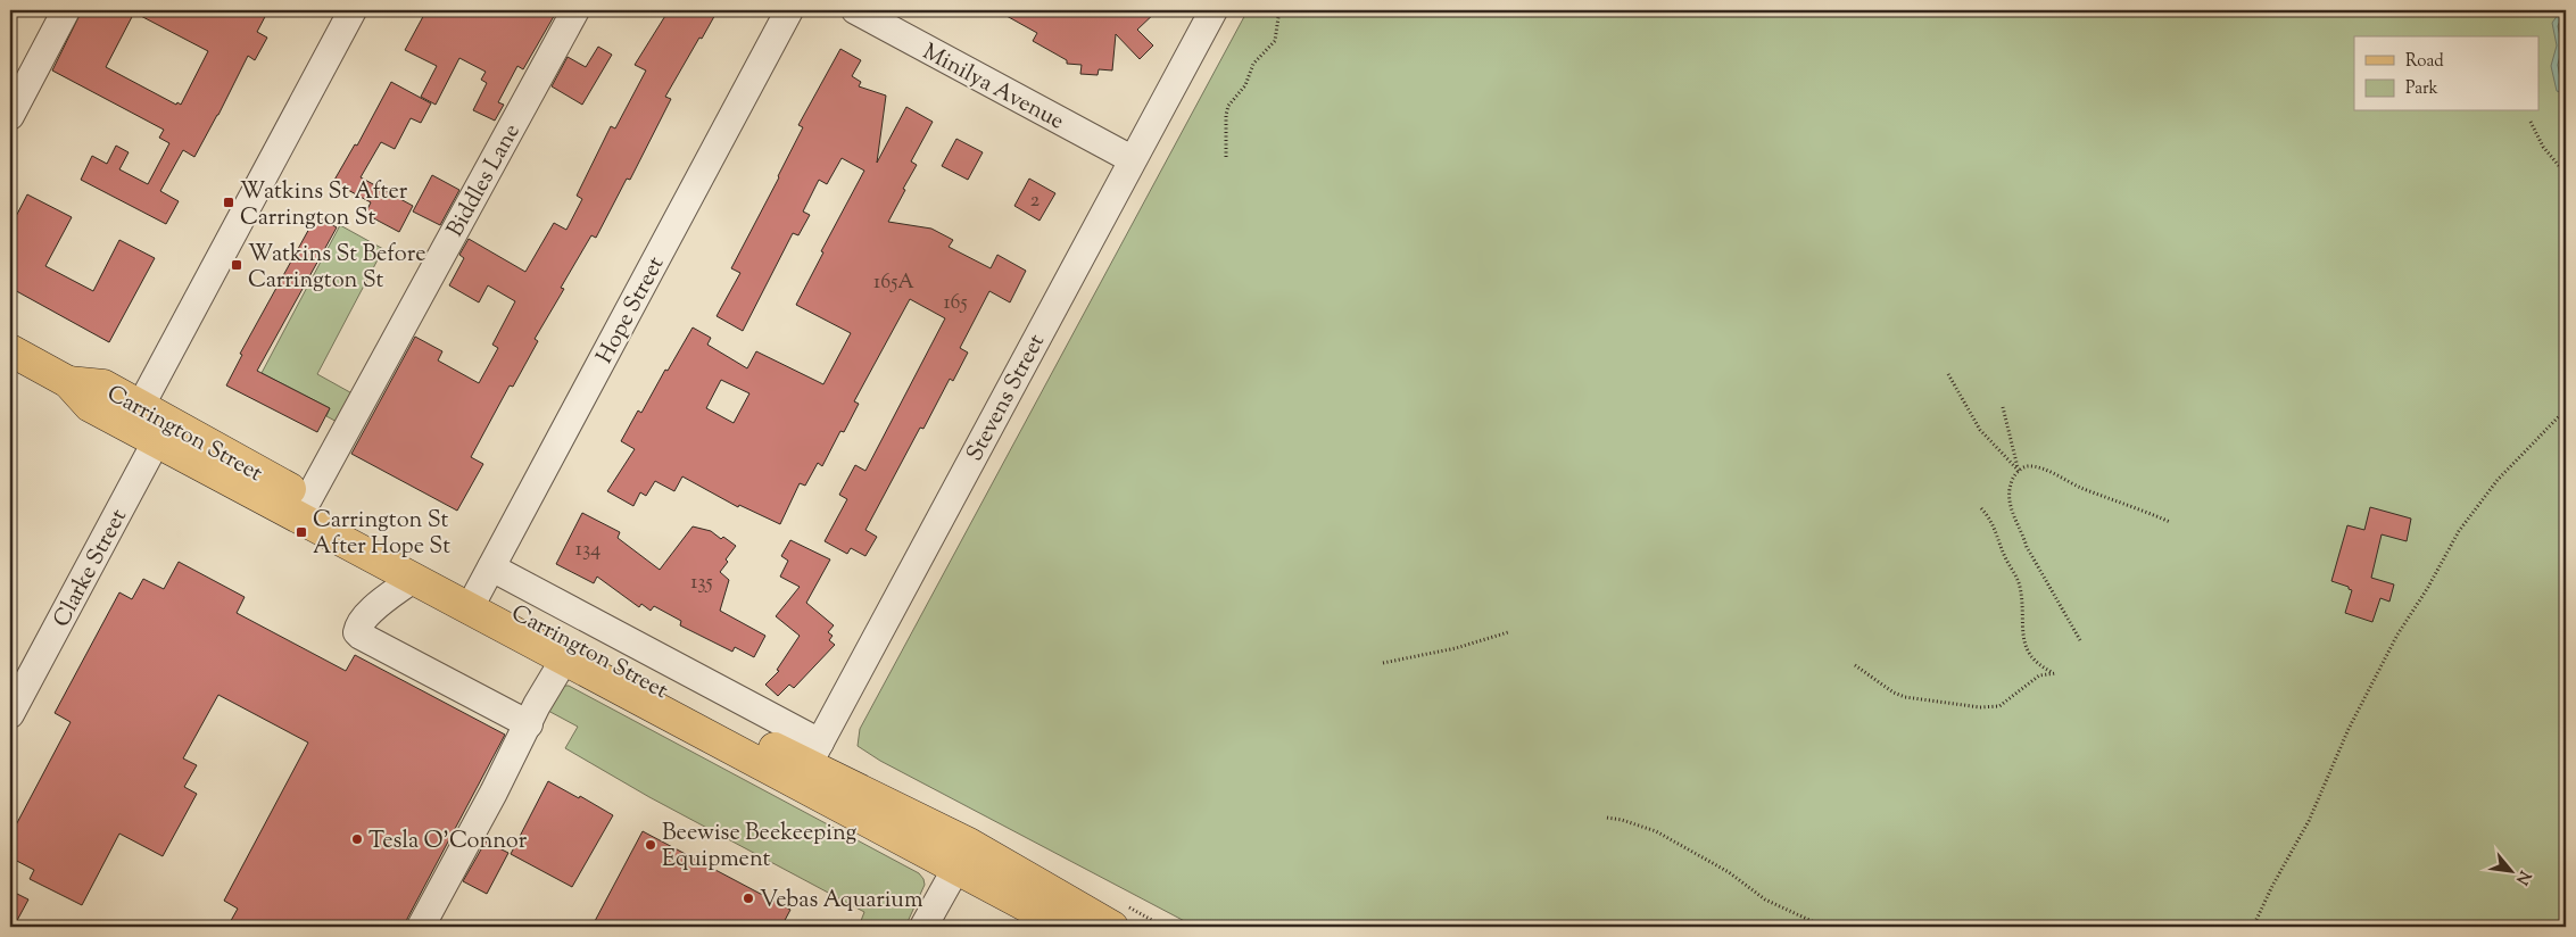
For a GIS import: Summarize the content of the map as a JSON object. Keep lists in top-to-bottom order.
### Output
{
  "streets": {
    "main road": ["Carrington Street"],
    "street": [
      "Minilya Avenue",
      "Biddles Lane",
      "Hope Street",
      "Stevens Street",
      "Clarke Street"
    ]
  },
  "crossings": [
    ["Minilya Avenue", "Stevens Street"],
    ["Biddles Lane", "Carrington Street"],
    ["Hope Street", "Carrington Street"],
    ["Stevens Street", "Carrington Street"],
    ["Carrington Street", "Clarke Street"]
  ],
  "places": {
    "transit": ["Watkins St After Carrington St", "Watkins St Before Carrington St", "Carrington St After Hope St"],
    "other": ["Tesla O'Connor", "Beewise Beekeeping Equipment", "Vebas Aquarium"]
  },
  "house_numbers": [
    "2",
    "165A",
    "165",
    "134",
    "135"
  ],
  "legend": ["Road", "Park"],
  "north": "bottom right"
}
